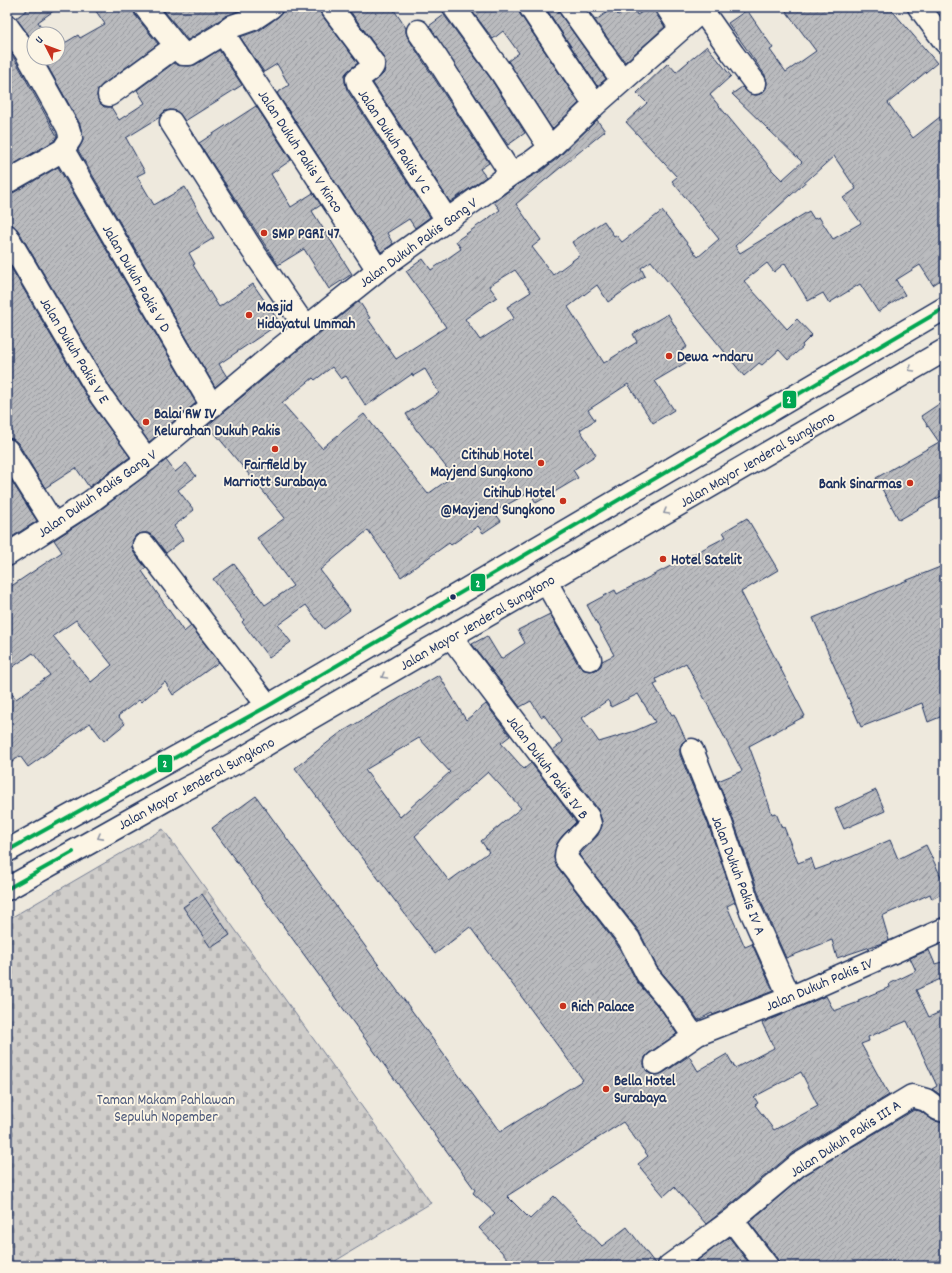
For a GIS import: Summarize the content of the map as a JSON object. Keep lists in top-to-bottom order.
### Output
{
  "streets": {
    "street": [
      "Jalan Dukuh Pakis V C",
      "Jalan Dukuh Pakis V Kinco",
      "Jalan Dukuh Pakis Gang V",
      "Jalan Dukuh Pakis V D",
      "Jalan Dukuh Pakis V E",
      "Jalan Mayor Jenderal Sungkono",
      "Jalan Dukuh Pakis IV B",
      "Jalan Dukuh Pakis IV A",
      "Jalan Dukuh Pakis IV",
      "Jalan Dukuh Pakis III A"
    ]
  },
  "crossings": [
    ["Jalan Dukuh Pakis V C", "Jalan Dukuh Pakis Gang V"],
    ["Jalan Dukuh Pakis V Kinco", "Jalan Dukuh Pakis Gang V"],
    ["Jalan Dukuh Pakis Gang V", "Jalan Dukuh Pakis V D"],
    ["Jalan Dukuh Pakis Gang V", "Jalan Dukuh Pakis V E"],
    ["Jalan Mayor Jenderal Sungkono", "Jalan Dukuh Pakis IV B"],
    ["Jalan Dukuh Pakis IV B", "Jalan Dukuh Pakis IV"],
    ["Jalan Dukuh Pakis IV A", "Jalan Dukuh Pakis IV"]
  ],
  "parks": ["Taman Makam Pahlawan Sepuluh Nopember"],
  "places": [
    "SMP PGRI 47",
    "Masjid Hidayatul Ummah",
    "Dewa ~ndaru",
    "Balai RW IV Kelurahan Dukuh Pakis",
    "Fairfield by Marriott Surabaya",
    "Citihub Hotel Mayjend Sungkono",
    "Bank Sinarmas",
    "Citihub Hotel @Mayjend Sungkono",
    "Hotel Satelit",
    "Rich Palace",
    "Bella Hotel Surabaya"
  ],
  "lines": ["transit line 2"],
  "north": "top left"
}
